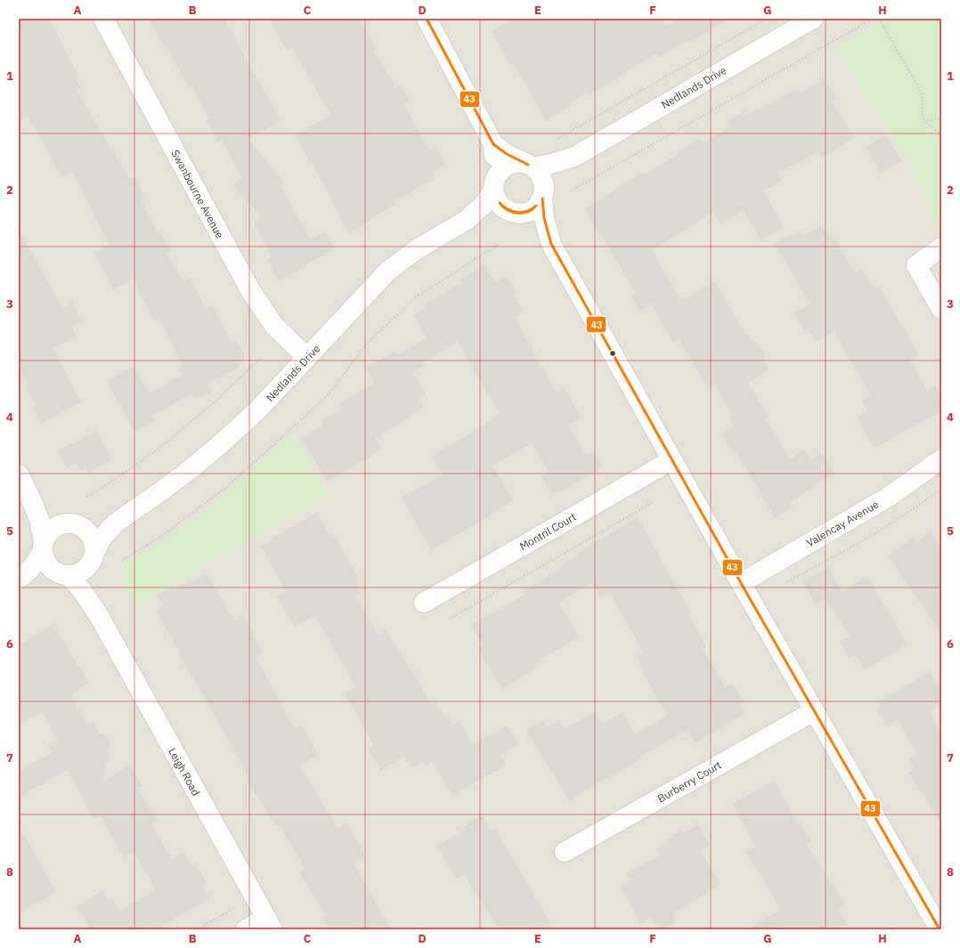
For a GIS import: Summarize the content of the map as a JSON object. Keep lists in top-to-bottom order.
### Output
{
  "streets": {
    "street": [
      "Nedlands Drive",
      "Swanbourne Avenue",
      "Valencay Avenue",
      "Montril Court",
      "Leigh Road",
      "Burberry Court"
    ]
  },
  "crossings": [
    ["Nedlands Drive", "Swanbourne Avenue"]
  ],
  "lines": ["transit line 43"],
  "grid": {
    "columns": [
      "A",
      "B",
      "C",
      "D",
      "E",
      "F",
      "G",
      "H"
    ],
    "rows": [
      "1",
      "2",
      "3",
      "4",
      "5",
      "6",
      "7",
      "8"
    ]
  }
}
